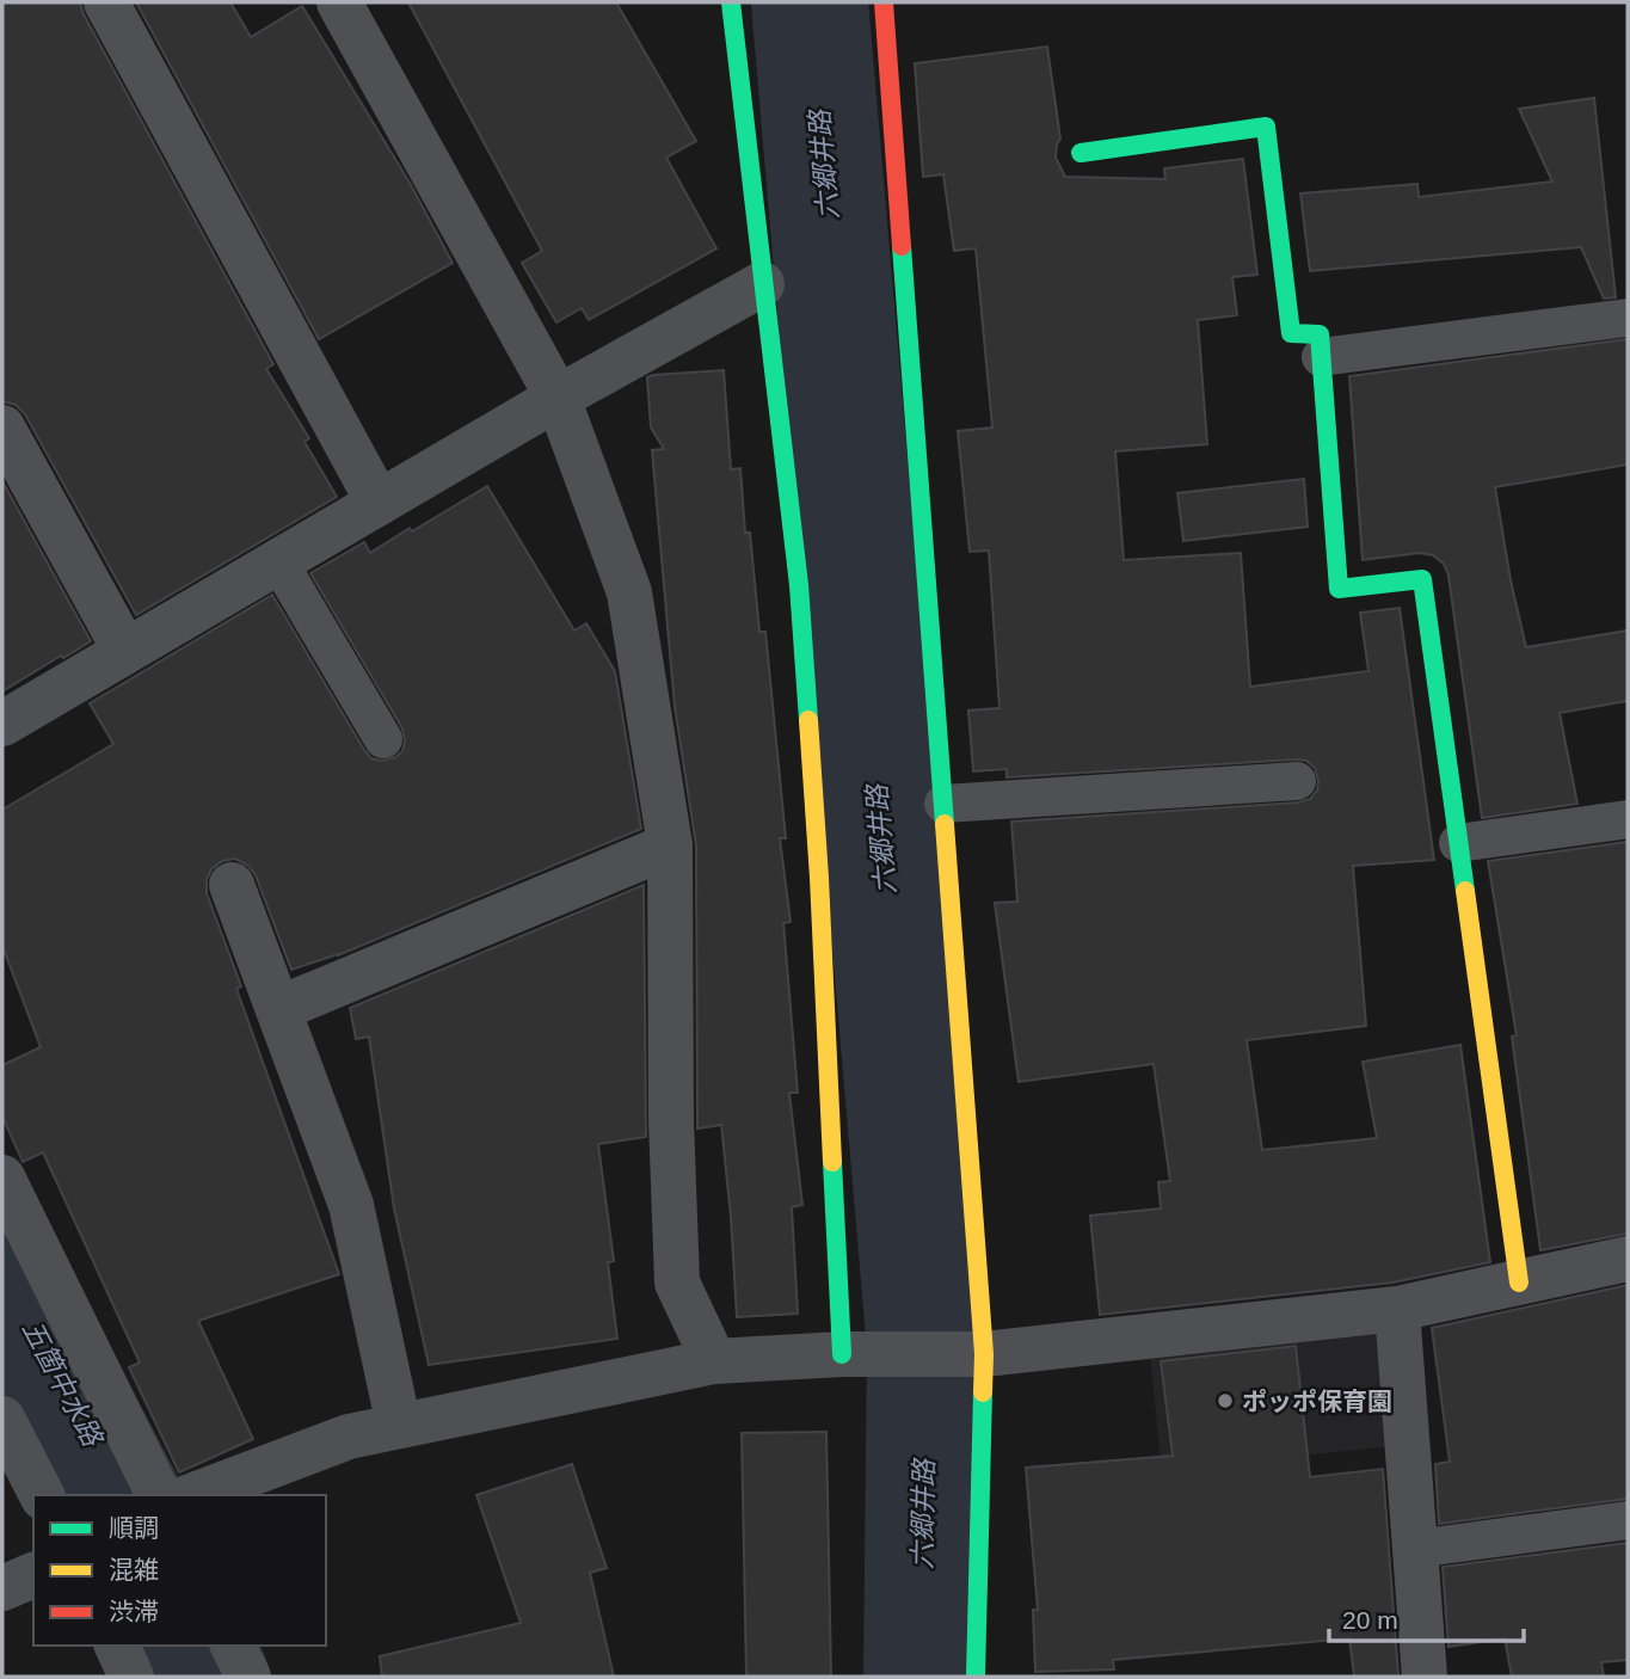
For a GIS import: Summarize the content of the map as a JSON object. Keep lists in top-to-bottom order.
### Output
{
  "water": ["六郷井路", "五箇中水路"],
  "places": ["ポッポ保育園"],
  "legend": ["順調", "混雑", "渋滞"],
  "scale_bar": "20 m"
}
